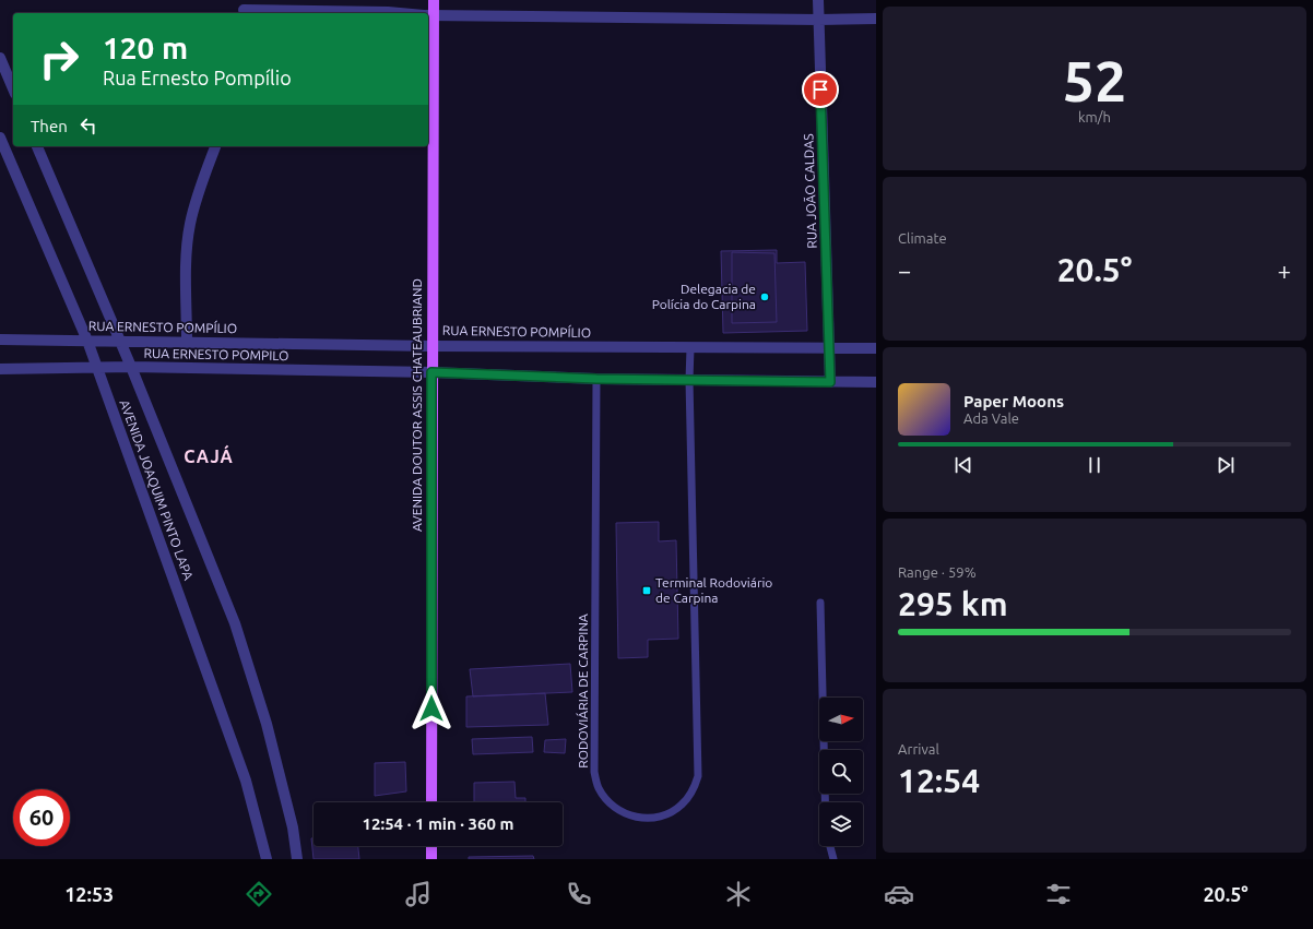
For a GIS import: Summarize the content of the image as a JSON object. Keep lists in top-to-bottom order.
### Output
{
  "streets": {
    "main road": ["AVENIDA DOUTOR ASSIS CHATEAUBRIAND"],
    "street": [
      "RUA JOÃO CALDAS",
      "RUA ERNESTO POMPÍLIO",
      "RUA ERNESTO POMPILO",
      "AVENIDA JOAQUIM PINTO LAPA"
    ],
    "lane": ["RODOVIÁRIA DE CARPINA"]
  },
  "crossings": [
    ["RUA JOÃO CALDAS", "RUA ERNESTO POMPÍLIO"],
    ["RUA ERNESTO POMPÍLIO", "AVENIDA DOUTOR ASSIS CHATEAUBRIAND"],
    ["RUA ERNESTO POMPÍLIO", "AVENIDA JOAQUIM PINTO LAPA"],
    ["RUA ERNESTO POMPÍLIO", "RODOVIÁRIA DE CARPINA"],
    ["RUA ERNESTO POMPILO", "AVENIDA DOUTOR ASSIS CHATEAUBRIAND"],
    ["RUA ERNESTO POMPILO", "AVENIDA JOAQUIM PINTO LAPA"]
  ],
  "districts": ["CAJÁ"],
  "places": {
    "other": ["Delegacia de Polícia do Carpina"],
    "transit": ["Terminal Rodoviário de Carpina"]
  },
  "north": "right",
  "page": {
    "tile": [
      ["52", "km/h"],
      "Climate",
      ["Range · 59%", "295 km"],
      ["Arrival", "12:54"]
    ],
    "turn": ["120 m", "Rua Ernesto Pompílio"],
    "then": "Then",
    "heat": ["−", "20.5°", "+"],
    "song": ["Paper Moons", "Ada Vale"],
    "limit": "60",
    "trip": "12:54 · 1 min · 360 m",
    "tabs": ["12:53", "20.5°"]
  }
}
